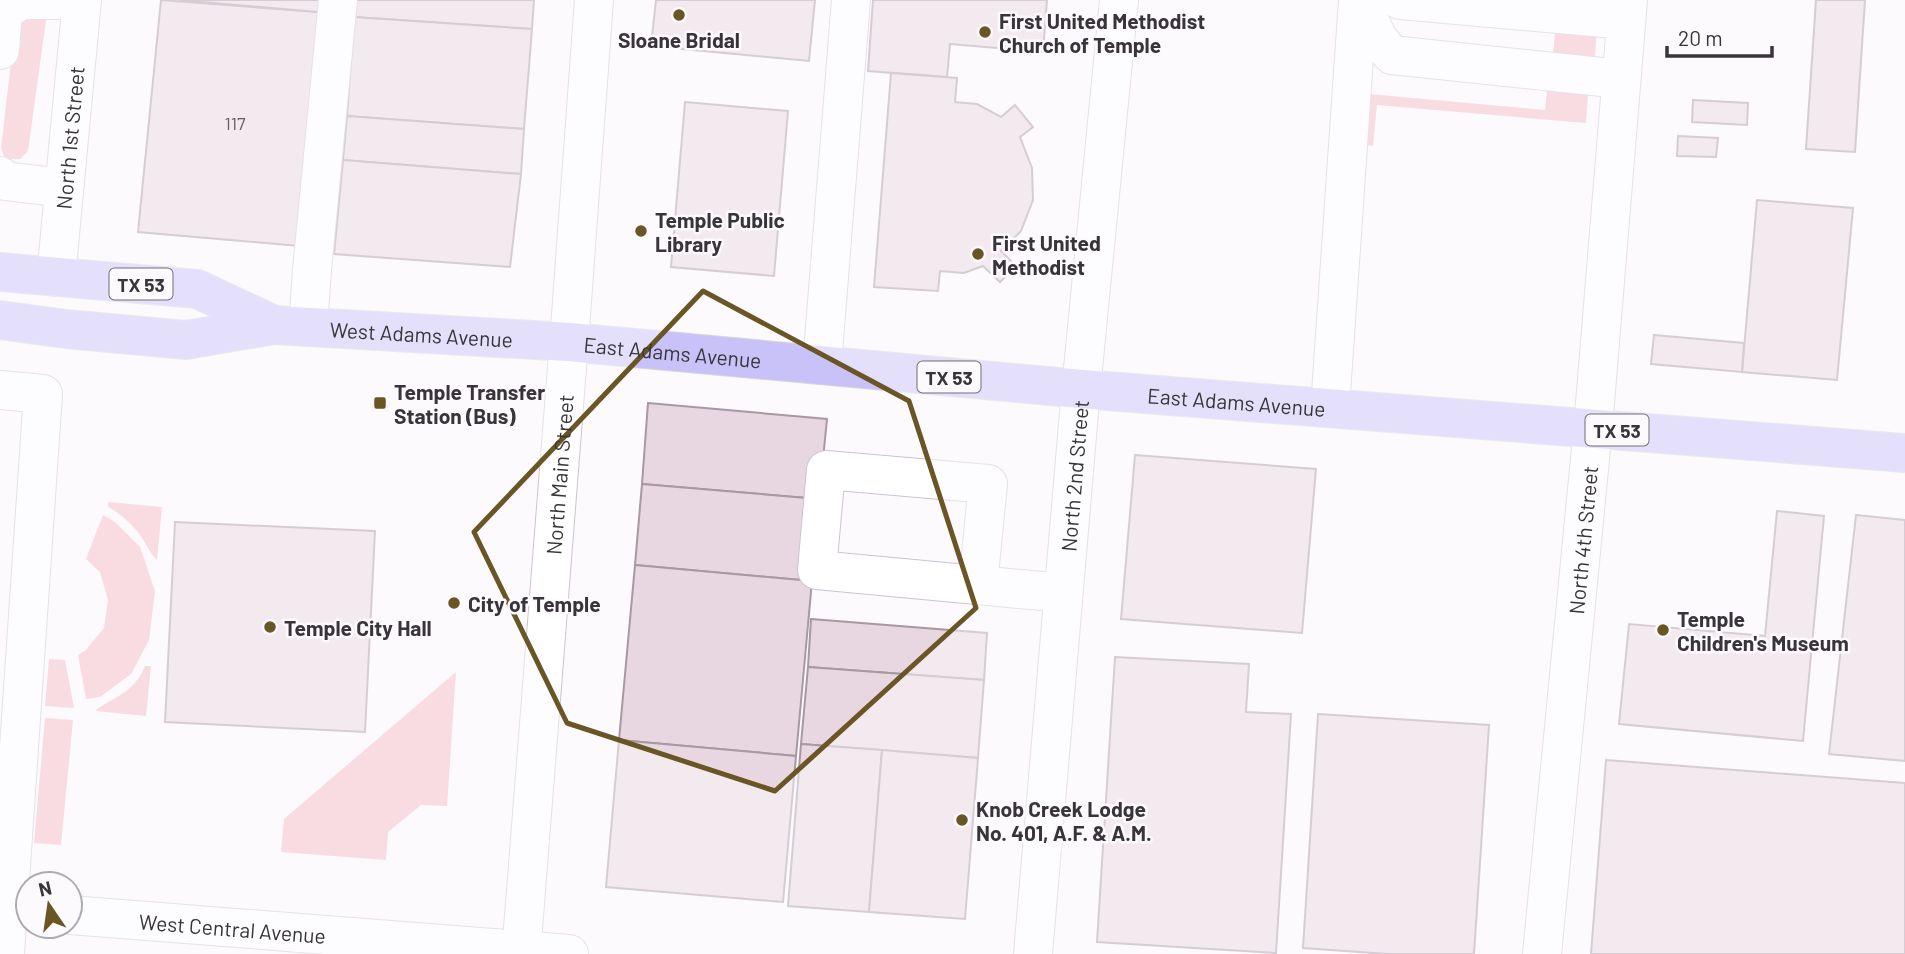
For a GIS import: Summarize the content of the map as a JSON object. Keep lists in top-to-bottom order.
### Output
{
  "streets": {
    "main road": ["TX 53", "West Adams Avenue", "East Adams Avenue"],
    "street": [
      "North 1st Street",
      "North Main Street",
      "North 2nd Street",
      "North 4th Street",
      "West Central Avenue"
    ]
  },
  "crossings": [
    ["North 1st Street", "West Adams Avenue"],
    ["West Adams Avenue", "East Adams Avenue"],
    ["West Adams Avenue", "North Main Street"],
    ["East Adams Avenue", "North Main Street"],
    ["East Adams Avenue", "North 2nd Street"],
    ["East Adams Avenue", "North 4th Street"],
    ["North Main Street", "West Central Avenue"]
  ],
  "places": {
    "other": [
      "Sloane Bridal",
      "First United Methodist Church of Temple",
      "Temple Public Library",
      "First United Methodist",
      "City of Temple",
      "Temple City Hall",
      "Temple Children's Museum",
      "Knob Creek Lodge No. 401, A.F. & A.M."
    ],
    "transit": ["Temple Transfer Station (Bus)"]
  },
  "house_numbers": ["117"],
  "scale_bar": "20 m",
  "north": "top"
}
